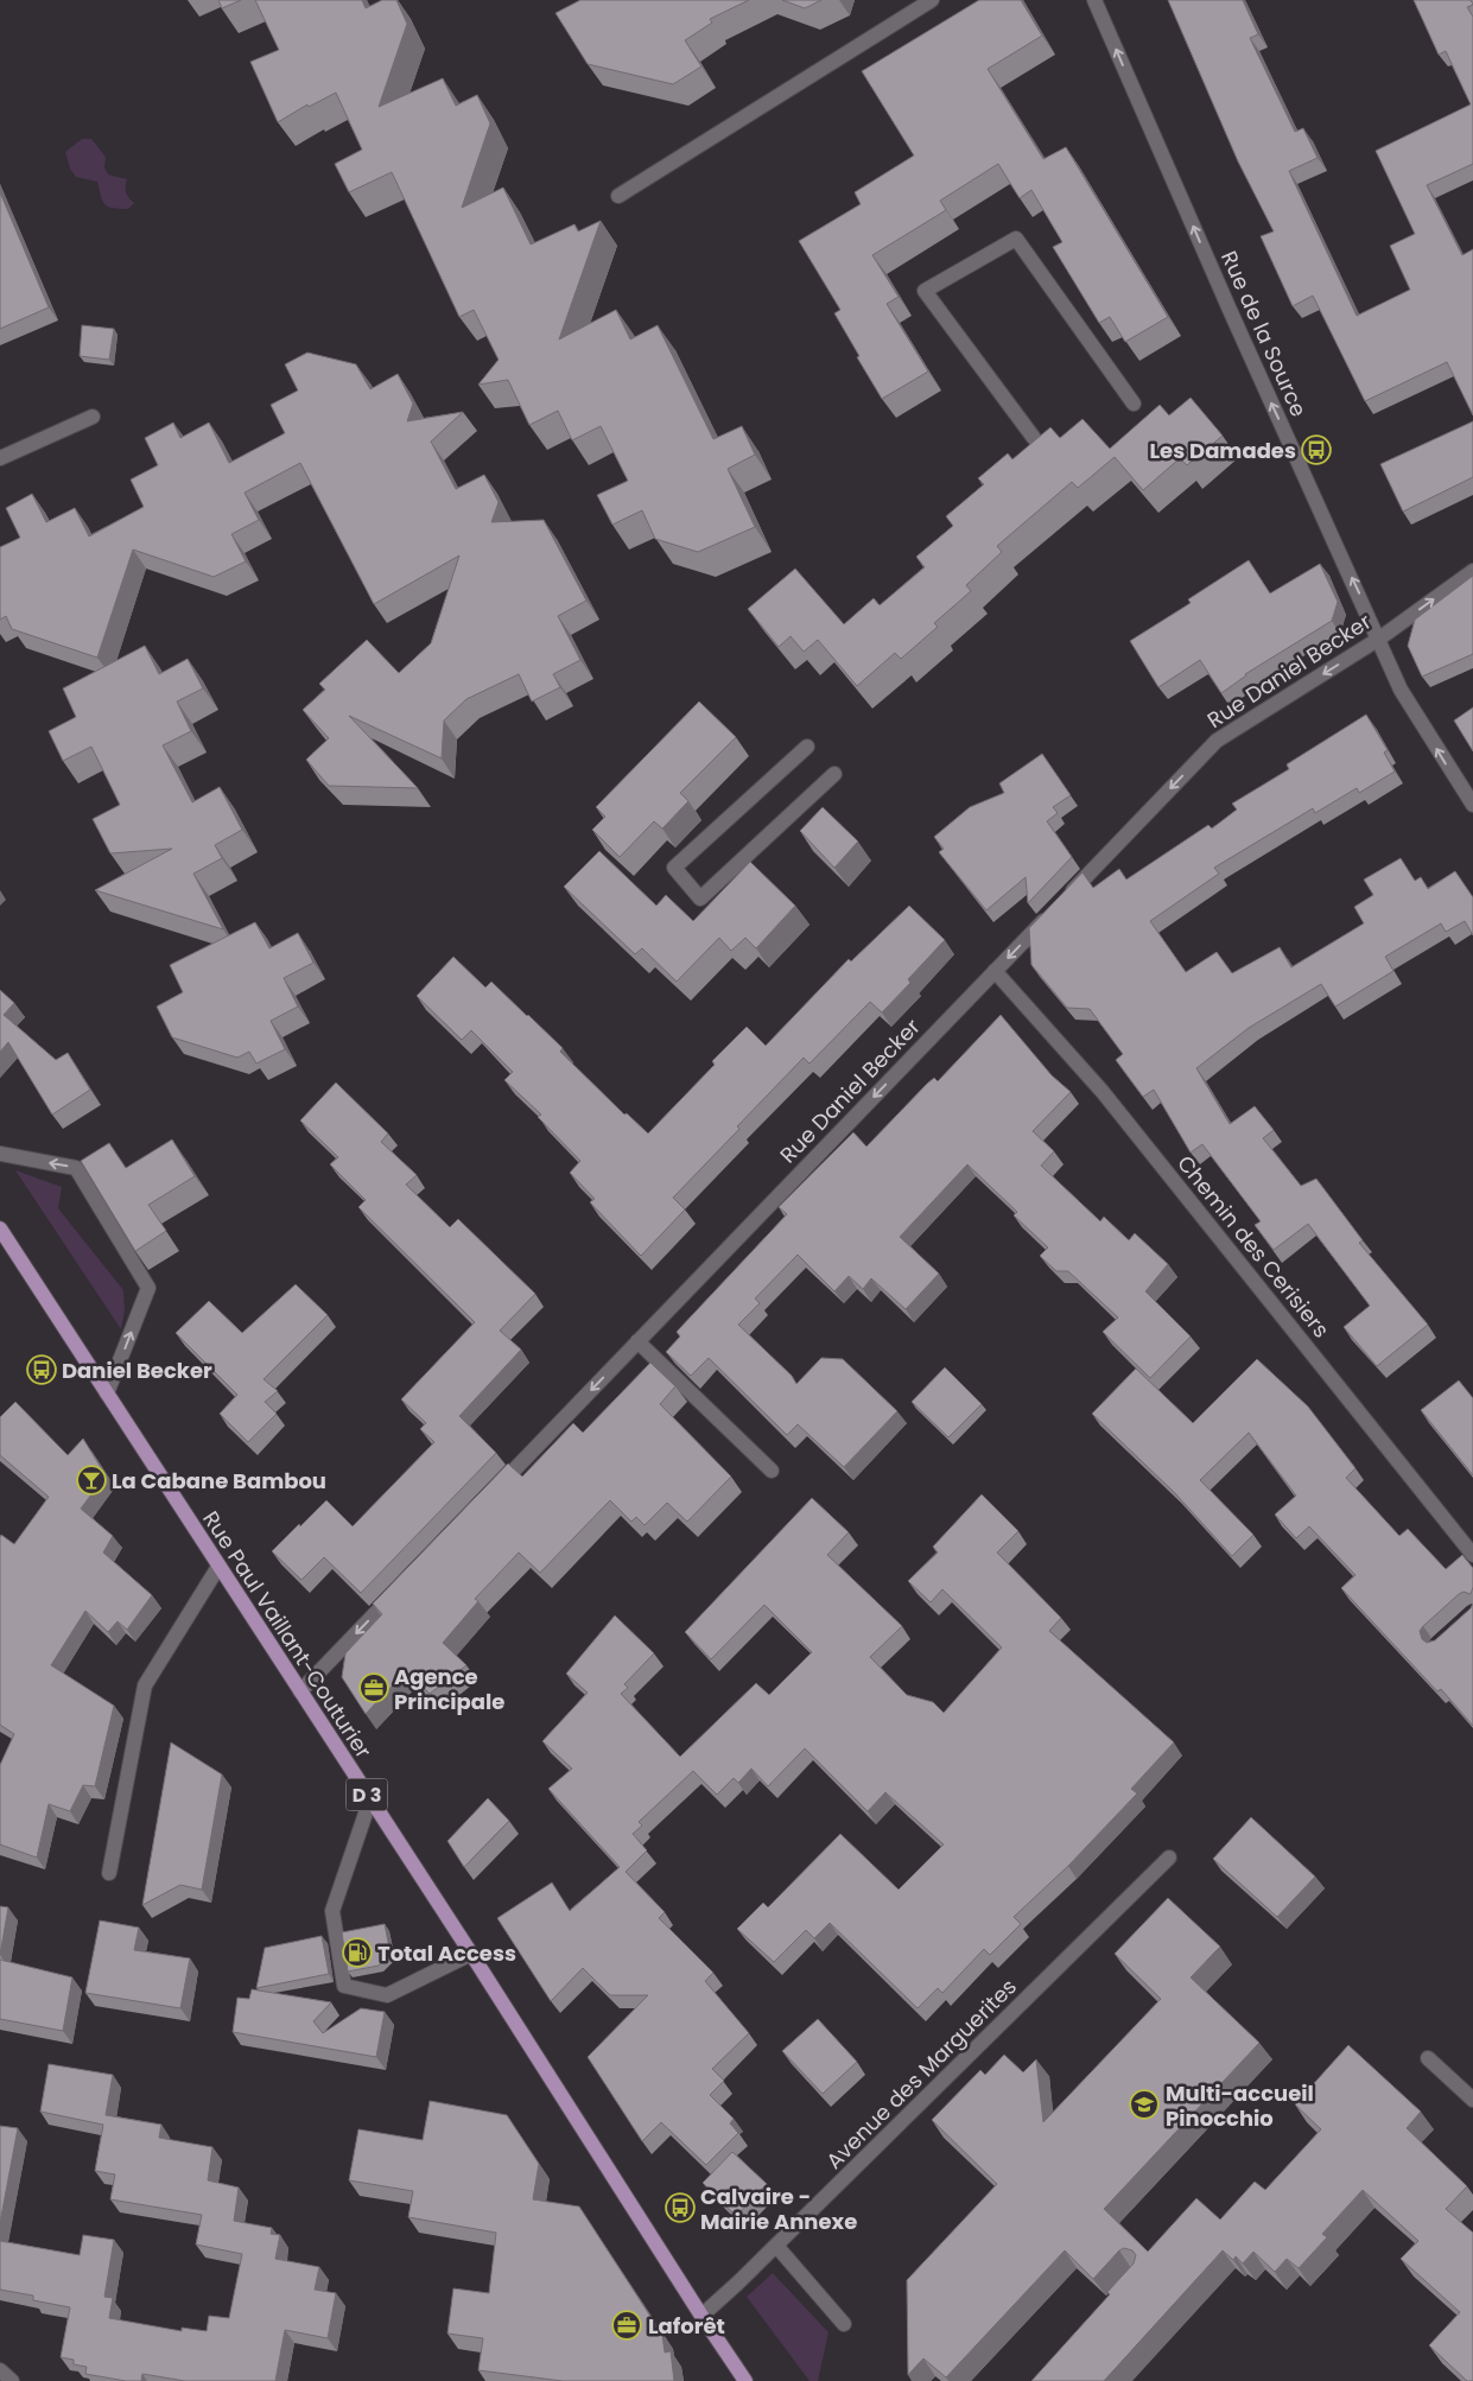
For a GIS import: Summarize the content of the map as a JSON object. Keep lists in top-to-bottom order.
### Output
{
  "streets": {
    "main road": ["Rue Paul Vaillant-Couturier", "D 3"],
    "street": [
      "Rue de la Source",
      "Rue Daniel Becker",
      "Chemin des Cerisiers",
      "Avenue des Marguerites"
    ]
  },
  "crossings": [
    ["Rue de la Source", "Rue Daniel Becker"],
    ["Rue Daniel Becker", "Chemin des Cerisiers"],
    ["Rue Paul Vaillant-Couturier", "Avenue des Marguerites"]
  ],
  "one_way": ["Rue de la Source", "Rue Daniel Becker"],
  "places": {
    "bus stop": ["Les Damades", "Daniel Becker", "Calvaire - Mairie Annexe"],
    "bar": ["La Cabane Bambou"],
    "office": ["Agence Principale", "Laforêt"],
    "fuel station": ["Total Access"],
    "school or university": ["Multi-accueil Pinocchio"]
  }
}
